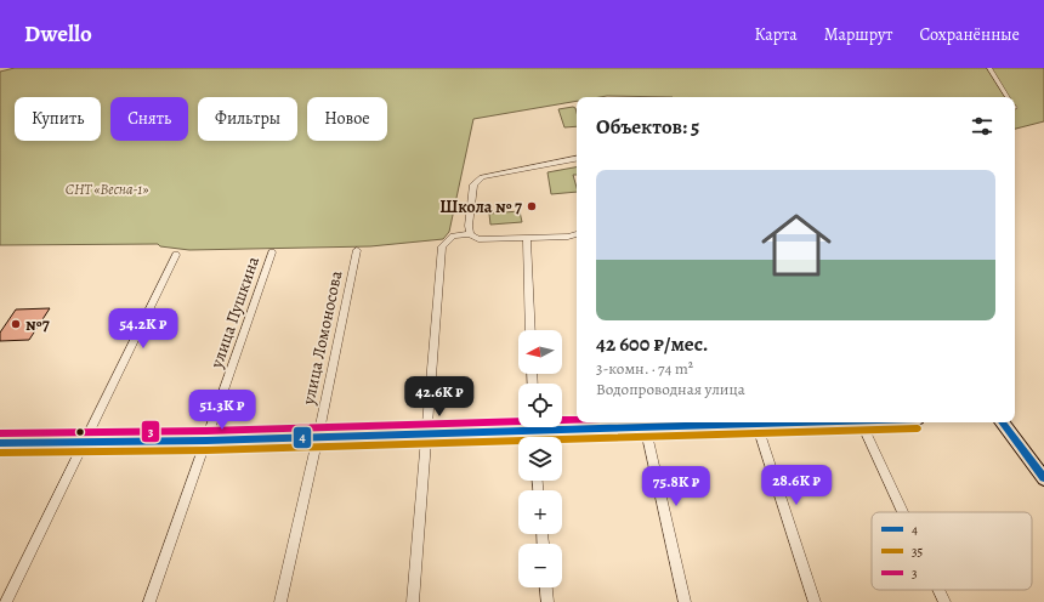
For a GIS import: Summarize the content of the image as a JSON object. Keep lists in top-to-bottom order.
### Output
{
  "streets": {
    "street": ["улица Пушкина", "улица Ломоносова"]
  },
  "parks": ["СНТ «Весна-1»"],
  "places": ["Школа № 7", "№7"],
  "lines": ["transit line 3", "transit line 4", "transit line 35"],
  "legend": ["4", "35", "3"],
  "north": "left",
  "page": {
    "header": "Dwello",
    "nav": ["Карта", "Маршрут", "Сохранённые"],
    "chip": [
      "Купить",
      "Снять",
      "Фильтры",
      "Новое"
    ],
    "heading": "Объектов: 5",
    "list": [
      {
        "name": "42 600 ₽/мес.",
        "note": "3-комн. · 74 m² · Водопроводная улица"
      }
    ],
    "price": [
      "54.2K ₽",
      "42.6K ₽",
      "51.3K ₽",
      "28.6K ₽",
      "75.8K ₽"
    ],
    "map_buttons": ["+", "−"]
  }
}
